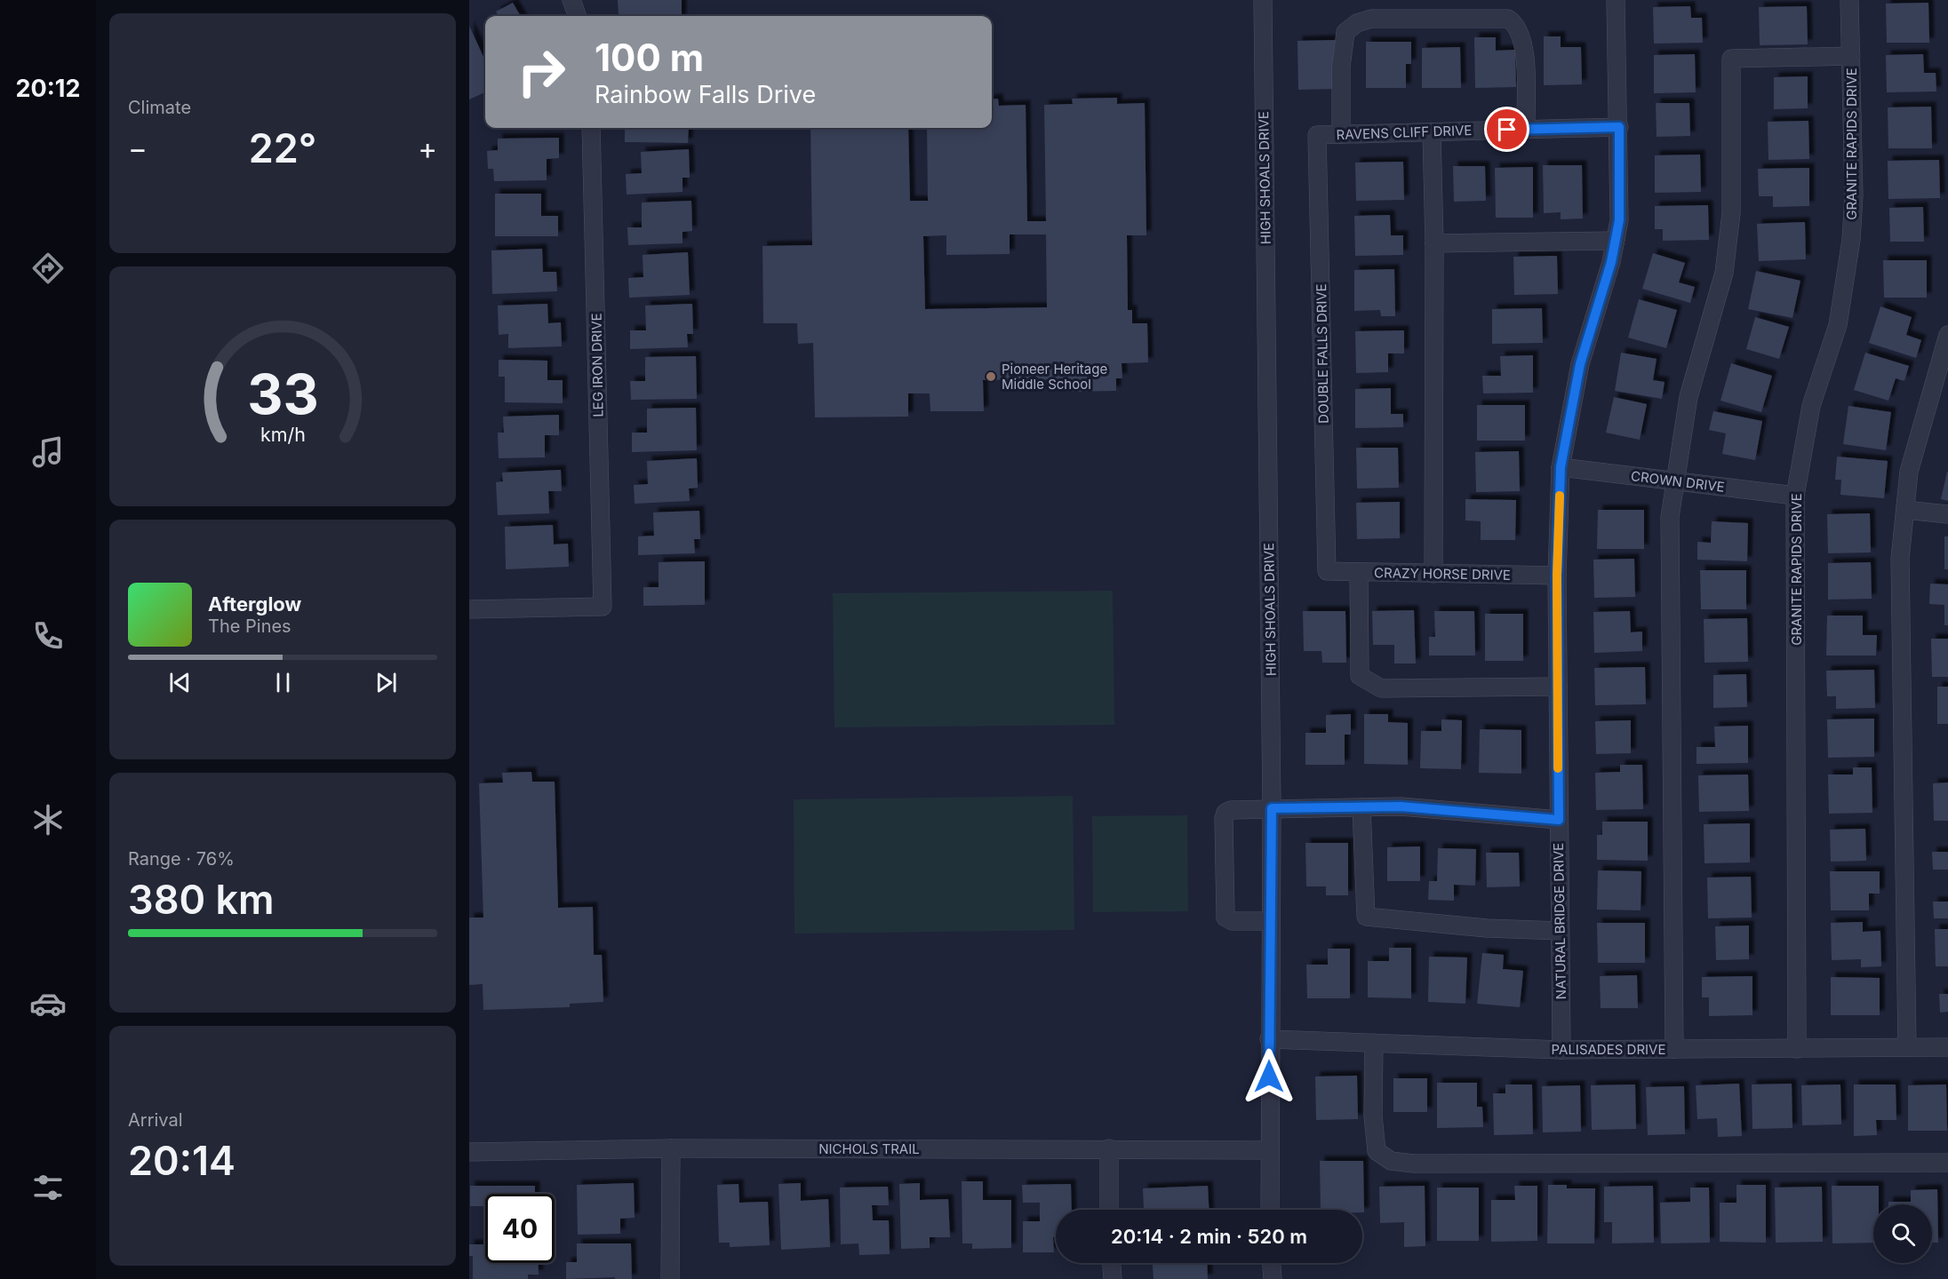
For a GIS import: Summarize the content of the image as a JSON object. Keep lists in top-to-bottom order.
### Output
{
  "streets": {
    "street": [
      "RAVENS CLIFF DRIVE",
      "GRANITE RAPIDS DRIVE",
      "HIGH SHOALS DRIVE",
      "DOUBLE FALLS DRIVE",
      "LEG IRON DRIVE",
      "CROWN DRIVE",
      "CRAZY HORSE DRIVE",
      "NATURAL BRIDGE DRIVE",
      "PALISADES DRIVE",
      "NICHOLS TRAIL"
    ]
  },
  "crossings": [
    ["RAVENS CLIFF DRIVE", "DOUBLE FALLS DRIVE"],
    ["RAVENS CLIFF DRIVE", "NATURAL BRIDGE DRIVE"],
    ["GRANITE RAPIDS DRIVE", "CROWN DRIVE"],
    ["GRANITE RAPIDS DRIVE", "PALISADES DRIVE"],
    ["HIGH SHOALS DRIVE", "PALISADES DRIVE"],
    ["HIGH SHOALS DRIVE", "NICHOLS TRAIL"],
    ["DOUBLE FALLS DRIVE", "CRAZY HORSE DRIVE"],
    ["CROWN DRIVE", "NATURAL BRIDGE DRIVE"],
    ["CRAZY HORSE DRIVE", "NATURAL BRIDGE DRIVE"],
    ["NATURAL BRIDGE DRIVE", "PALISADES DRIVE"]
  ],
  "places": ["Pioneer Heritage Middle School"],
  "page": {
    "tabs": "20:12",
    "tile": [
      "Climate",
      ["Range · 76%", "380 km"],
      ["Arrival", "20:14"]
    ],
    "turn": ["100 m", "Rainbow Falls Drive"],
    "heat": ["−", "22°", "+"],
    "song": ["Afterglow", "The Pines"],
    "limit": "40",
    "trip": "20:14 · 2 min · 520 m",
    "gauge": ["33", "km/h"]
  }
}
